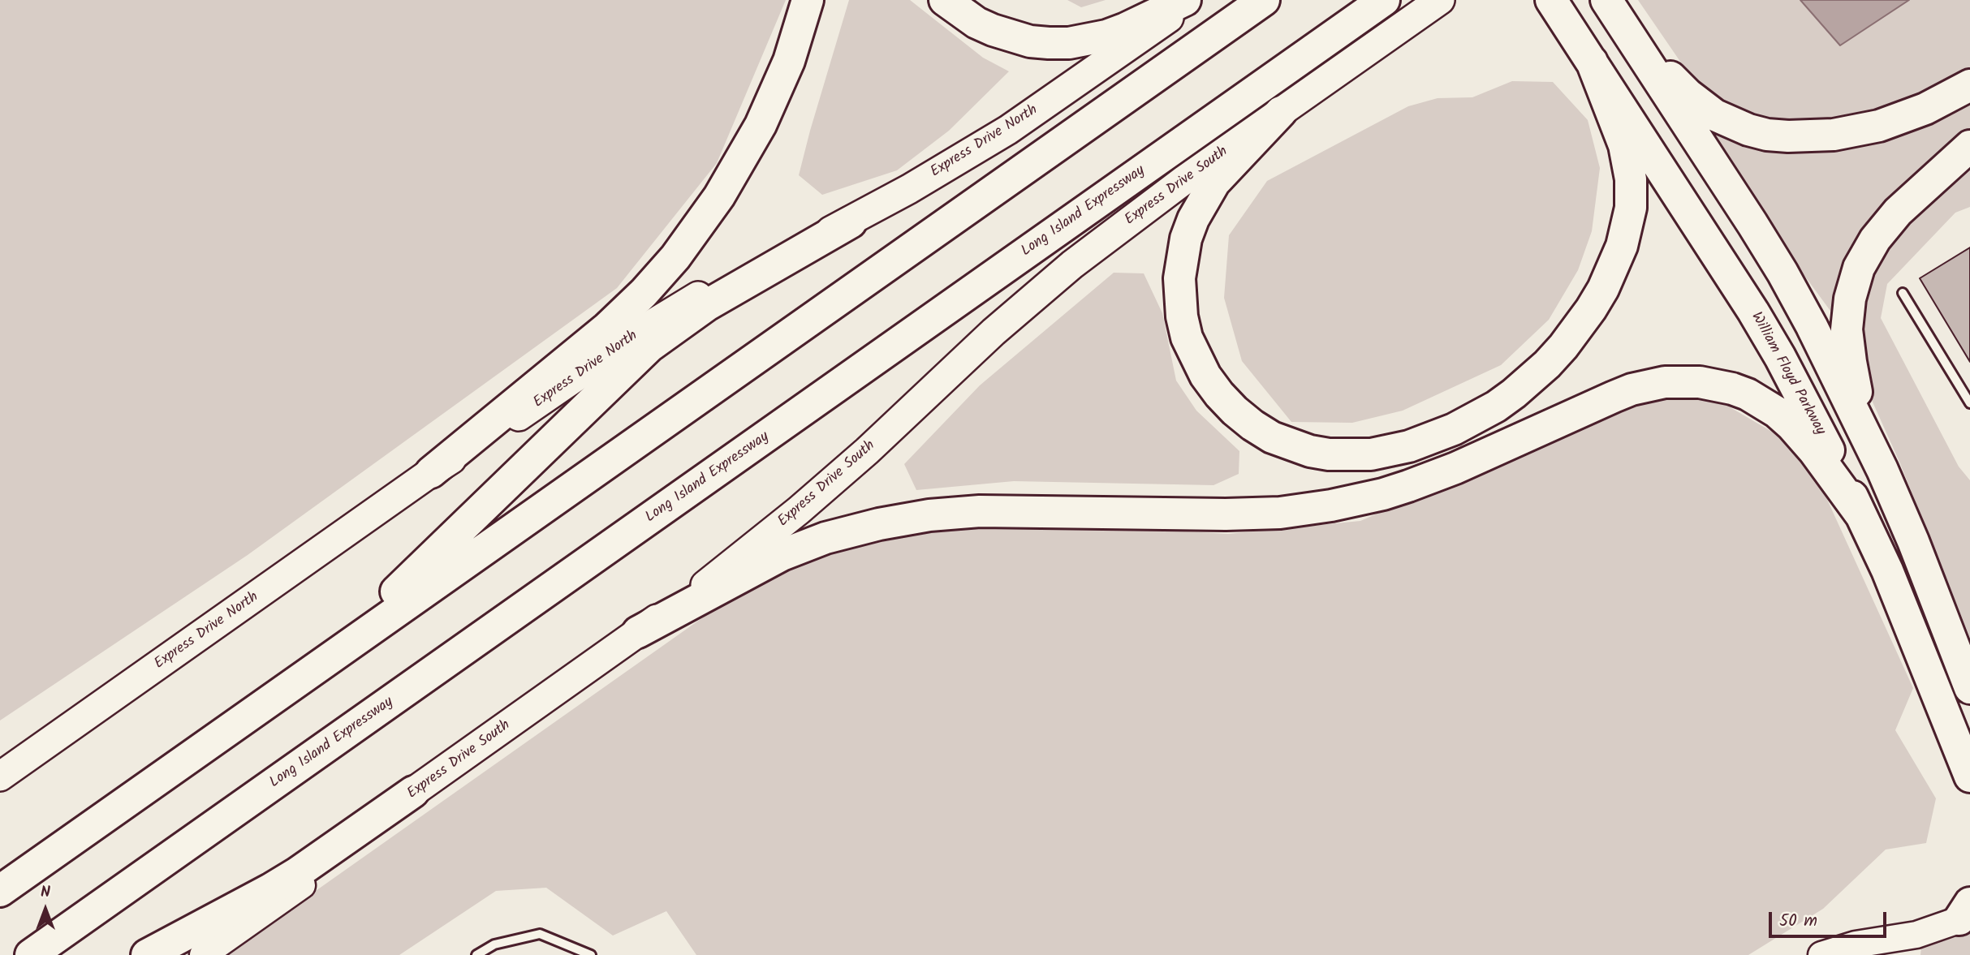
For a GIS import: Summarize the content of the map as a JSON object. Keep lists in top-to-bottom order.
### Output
{
  "streets": {
    "highway": ["Long Island Expressway", "William Floyd Parkway"],
    "main road": ["Express Drive North", "Express Drive South"]
  },
  "scale_bar": "50 m",
  "north": "top"
}
